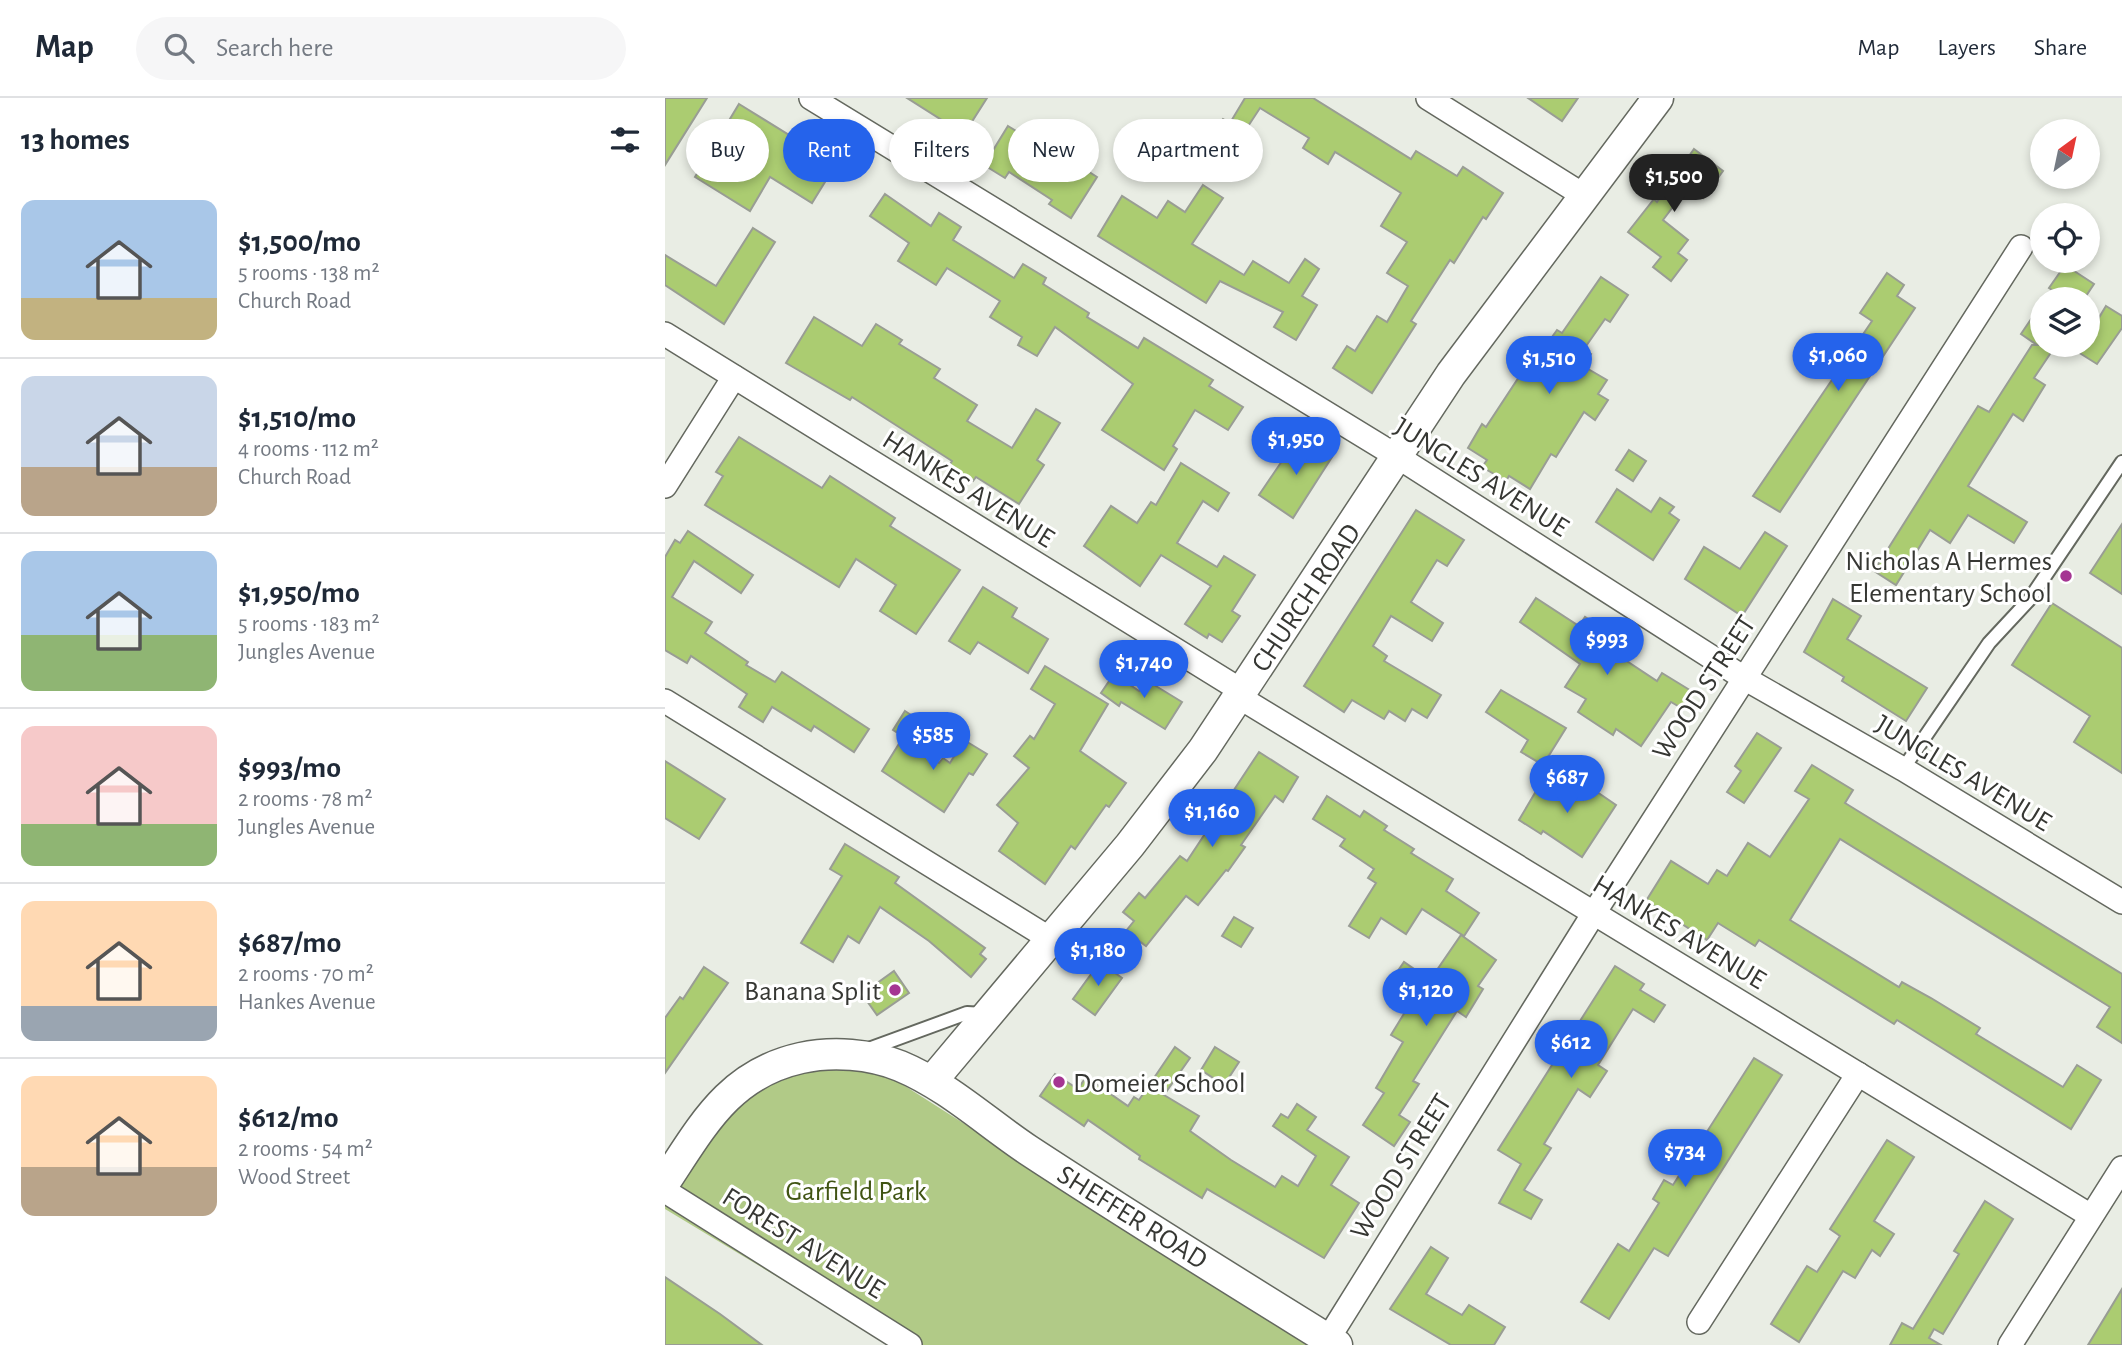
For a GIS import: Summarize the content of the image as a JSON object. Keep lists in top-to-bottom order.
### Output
{
  "streets": {
    "street": [
      "JUNGLES AVENUE",
      "HANKES AVENUE",
      "CHURCH ROAD",
      "WOOD STREET",
      "SHEFFER ROAD",
      "FOREST AVENUE"
    ]
  },
  "crossings": [
    ["JUNGLES AVENUE", "CHURCH ROAD"],
    ["JUNGLES AVENUE", "WOOD STREET"],
    ["HANKES AVENUE", "CHURCH ROAD"],
    ["HANKES AVENUE", "WOOD STREET"],
    ["CHURCH ROAD", "SHEFFER ROAD"],
    ["WOOD STREET", "SHEFFER ROAD"]
  ],
  "parks": ["Garfield Park"],
  "places": ["Nicholas A Hermes Elementary School", "Banana Split", "Domeier School"],
  "north": "top right",
  "page": {
    "header": "Map",
    "search": "Search here",
    "nav": ["Map", "Layers", "Share"],
    "heading": "13 homes",
    "chip": [
      "Buy",
      "Rent",
      "Filters",
      "New",
      "Apartment"
    ],
    "price": [
      "$1,500",
      "$1,060",
      "$1,510",
      "$1,950",
      "$993",
      "$1,740",
      "$585",
      "$687",
      "$1,160",
      "$1,180",
      "$1,120",
      "$612",
      "$734"
    ],
    "list": [
      {
        "name": "$1,500/mo",
        "note": "5 rooms · 138 m² · Church Road"
      },
      {
        "name": "$1,510/mo",
        "note": "4 rooms · 112 m² · Church Road"
      },
      {
        "name": "$1,950/mo",
        "note": "5 rooms · 183 m² · Jungles Avenue"
      },
      {
        "name": "$993/mo",
        "note": "2 rooms · 78 m² · Jungles Avenue"
      },
      {
        "name": "$687/mo",
        "note": "2 rooms · 70 m² · Hankes Avenue"
      },
      {
        "name": "$612/mo",
        "note": "2 rooms · 54 m² · Wood Street"
      }
    ]
  }
}
